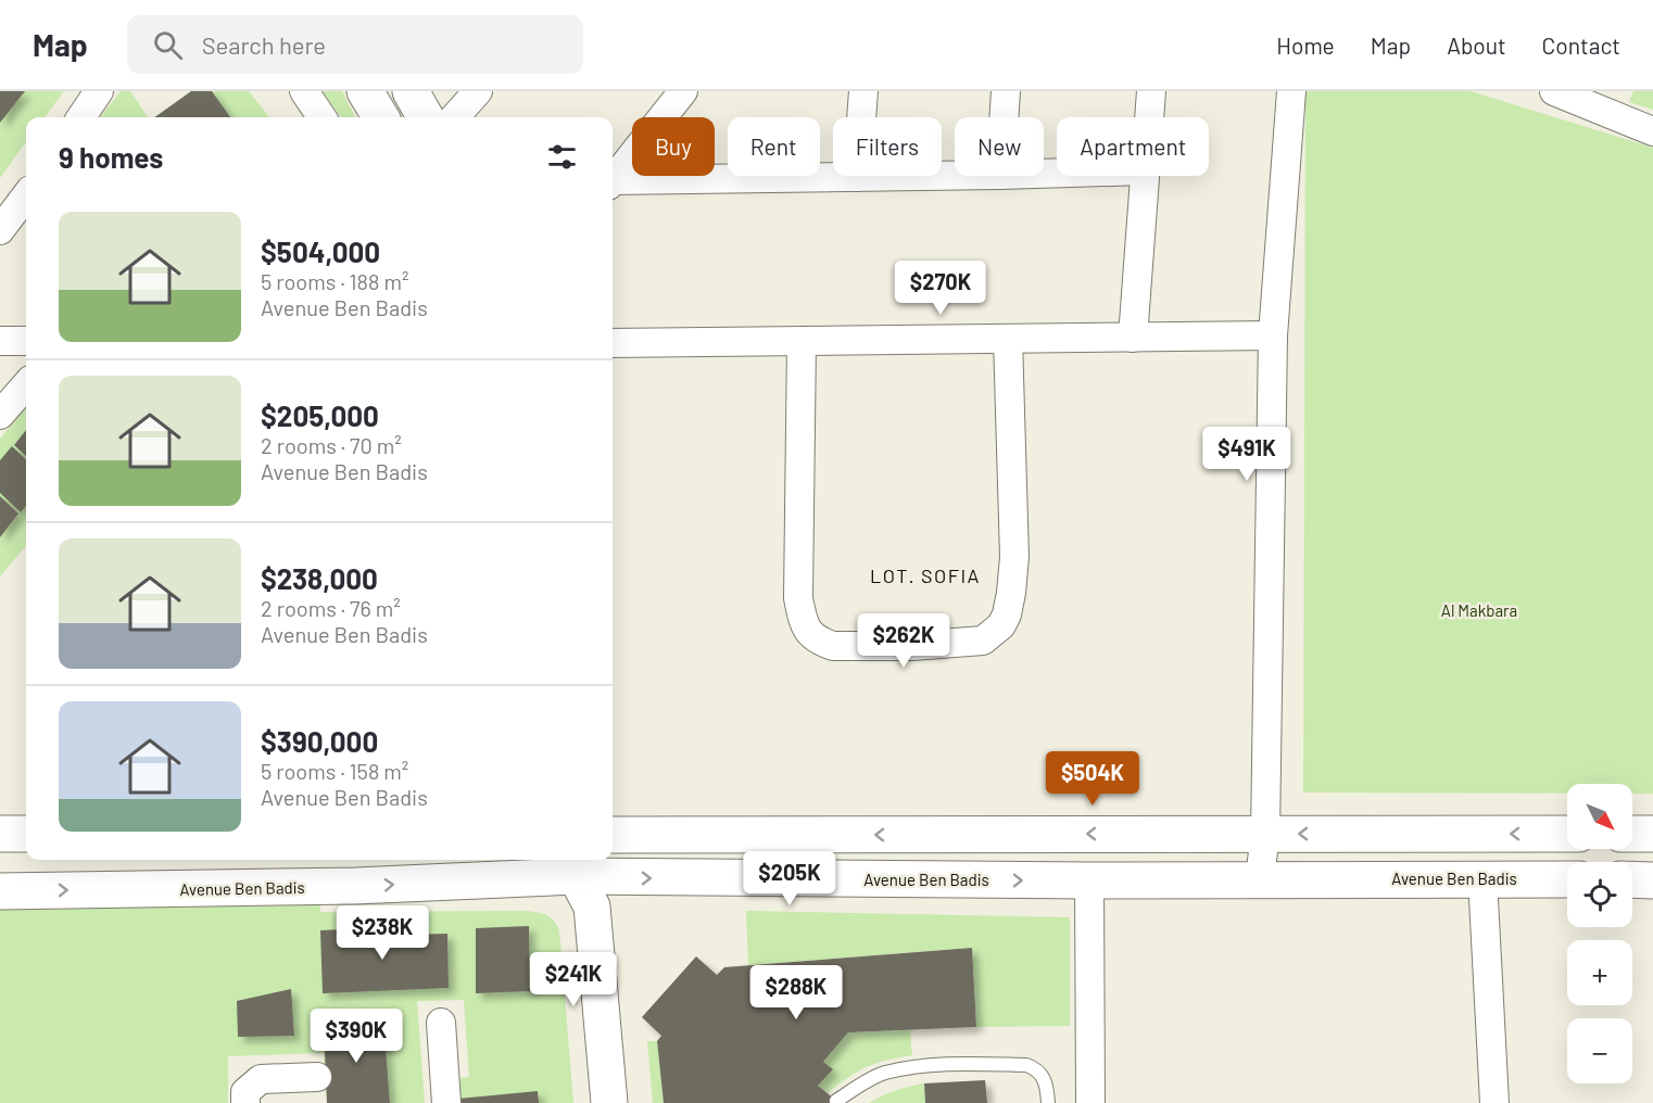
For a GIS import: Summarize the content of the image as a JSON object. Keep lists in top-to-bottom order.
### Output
{
  "streets": {
    "main road": ["Avenue Ben Badis"]
  },
  "districts": ["LOT. SOFIA"],
  "parks": ["Al Makbara"],
  "north": "bottom right",
  "page": {
    "header": "Map",
    "search": "Search here",
    "nav": [
      "Home",
      "Map",
      "About",
      "Contact"
    ],
    "chip": [
      "Buy",
      "Rent",
      "Filters",
      "New",
      "Apartment"
    ],
    "heading": "9 homes",
    "list": [
      {
        "name": "$504,000",
        "note": "5 rooms · 188 m² · Avenue Ben Badis"
      },
      {
        "name": "$205,000",
        "note": "2 rooms · 70 m² · Avenue Ben Badis"
      },
      {
        "name": "$238,000",
        "note": "2 rooms · 76 m² · Avenue Ben Badis"
      },
      {
        "name": "$390,000",
        "note": "5 rooms · 158 m² · Avenue Ben Badis"
      }
    ],
    "price": [
      "$270K",
      "$491K",
      "$262K",
      "$504K",
      "$205K",
      "$238K",
      "$241K",
      "$288K",
      "$390K"
    ],
    "map_buttons": ["+", "−"]
  }
}
